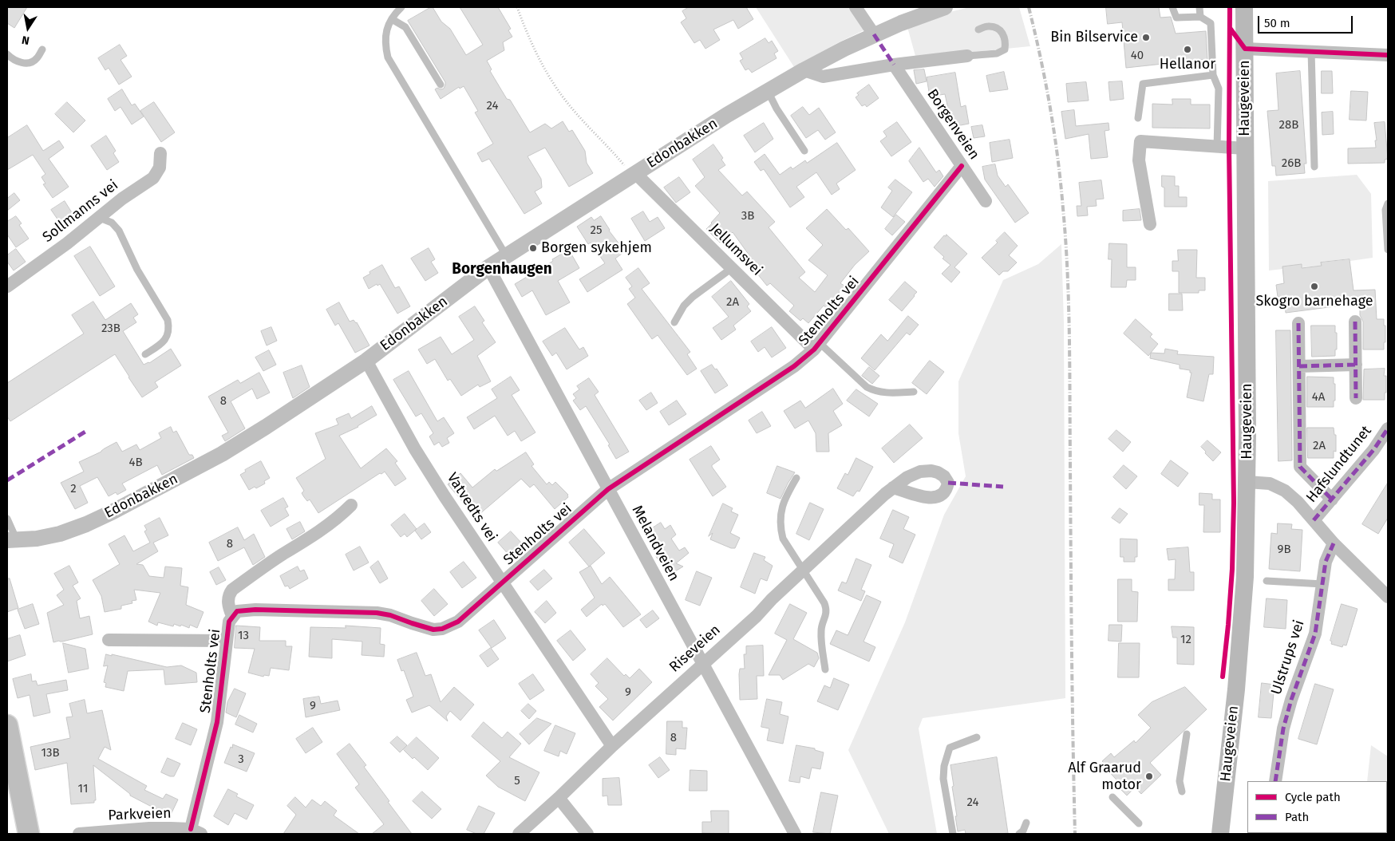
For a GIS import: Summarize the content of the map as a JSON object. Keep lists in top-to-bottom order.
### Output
{
  "streets": {
    "main road": ["Haugeveien"],
    "street": [
      "Borgenveien",
      "Edonbakken",
      "Sollmanns vei",
      "Jellumsvei",
      "Stenholts vei",
      "Hafslundtunet",
      "Vatvedts vei",
      "Melandveien",
      "Riseveien",
      "Ulstrups vei",
      "Parkveien"
    ]
  },
  "crossings": [
    ["Borgenveien", "Stenholts vei"],
    ["Edonbakken", "Jellumsvei"],
    ["Edonbakken", "Vatvedts vei"],
    ["Edonbakken", "Melandveien"],
    ["Jellumsvei", "Stenholts vei"],
    ["Stenholts vei", "Vatvedts vei"],
    ["Stenholts vei", "Melandveien"],
    ["Stenholts vei", "Parkveien"],
    ["Vatvedts vei", "Riseveien"],
    ["Melandveien", "Riseveien"]
  ],
  "districts": ["Borgenhaugen"],
  "places": [
    "Bin Bilservice",
    "Hellanor",
    "Borgen sykehjem",
    "Skogro barnehage",
    "Alf Graarud motor"
  ],
  "house_numbers": [
    "40",
    "24",
    "28B",
    "26B",
    "3B",
    "25",
    "2A",
    "23B",
    "4A",
    "8",
    "2A",
    "4B",
    "2",
    "8",
    "9B",
    "13",
    "12",
    "9",
    "9",
    "8",
    "13B",
    "3",
    "5",
    "11",
    "24"
  ],
  "legend": ["Cycle path", "Path"],
  "scale_bar": "50 m",
  "north": "bottom"
}
